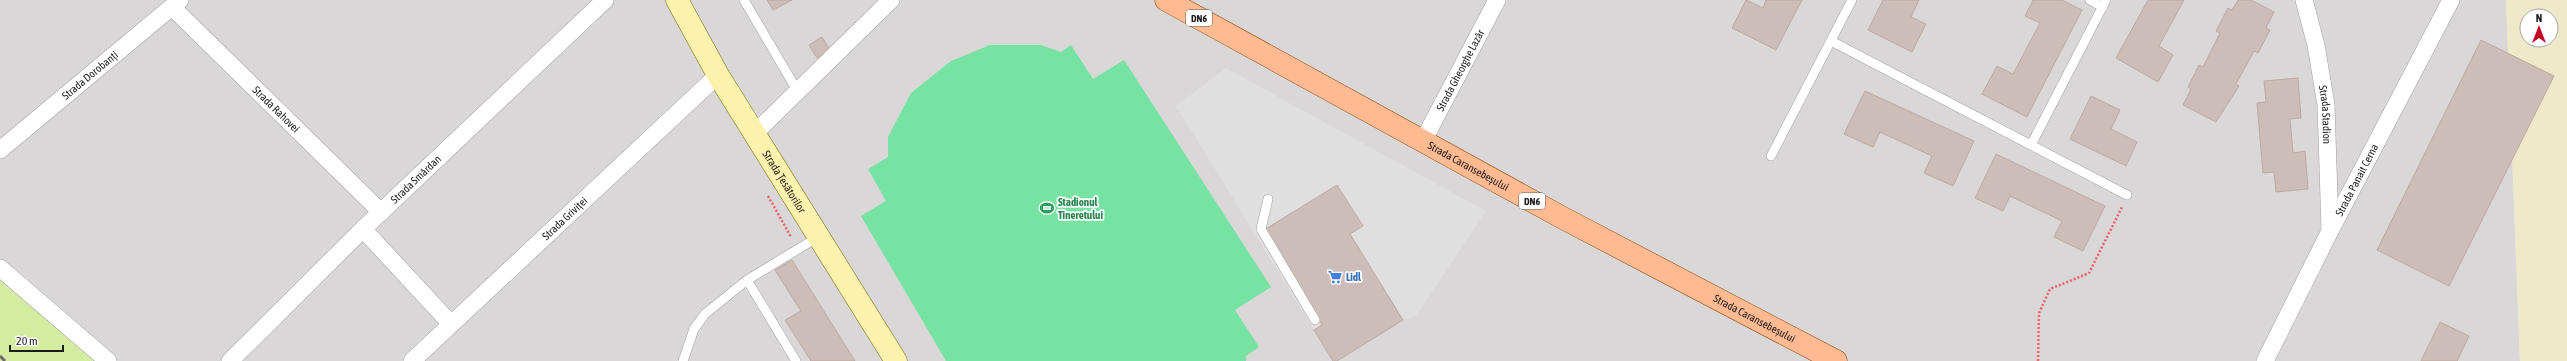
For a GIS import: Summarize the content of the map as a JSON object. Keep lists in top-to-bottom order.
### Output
{
  "streets": {
    "main road": ["DN6", "Strada Caransebeșului", "Strada Țesătorilor"],
    "street": [
      "Strada Gheorghe Lazăr",
      "Strada Dorobanți",
      "Strada Rahovei",
      "Strada Stadion",
      "Strada Smârdan",
      "Strada Panait Cerna",
      "Strada Griviței"
    ]
  },
  "crossings": [
    ["Strada Gheorghe Lazăr", "Strada Caransebeșului"],
    ["Strada Dorobanți", "Strada Rahovei"],
    ["Strada Rahovei", "Strada Smârdan"],
    ["Strada Stadion", "Strada Panait Cerna"],
    ["Strada Țesătorilor", "Strada Griviței"]
  ],
  "places": {
    "sports": ["Stadionul Tineretului"],
    "supermarket": ["Lidl"]
  },
  "scale_bar": "20 m",
  "north": "top"
}
